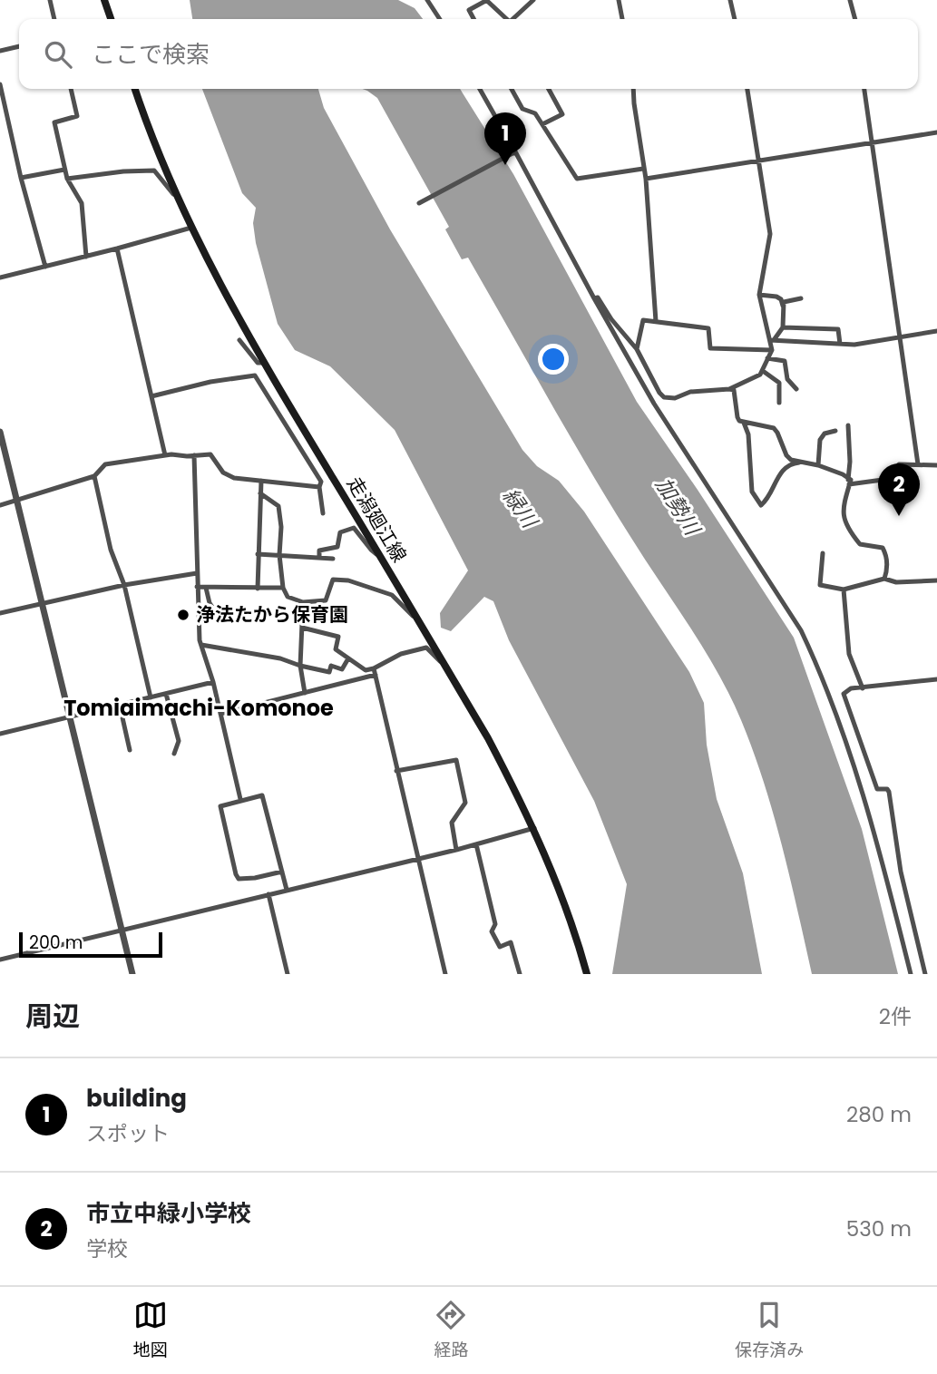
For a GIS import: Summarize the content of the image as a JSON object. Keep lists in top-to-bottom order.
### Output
{
  "streets": {
    "main road": ["走潟廻江線"]
  },
  "districts": ["Tomiaimachi-Komonoe"],
  "water": ["加勢川", "緑川"],
  "places": ["浄法たから保育園"],
  "scale_bar": "200 m",
  "page": {
    "search": "ここで検索",
    "pins": ["1", "2"],
    "scale": "200 m",
    "heading": ["周辺", "2件"],
    "list": [
      {
        "mark": "1",
        "name": "building",
        "note": "スポット",
        "value": "280 m"
      },
      {
        "mark": "2",
        "name": "市立中緑小学校",
        "note": "学校",
        "value": "530 m"
      }
    ],
    "nav": ["地図", "経路", "保存済み"]
  }
}
